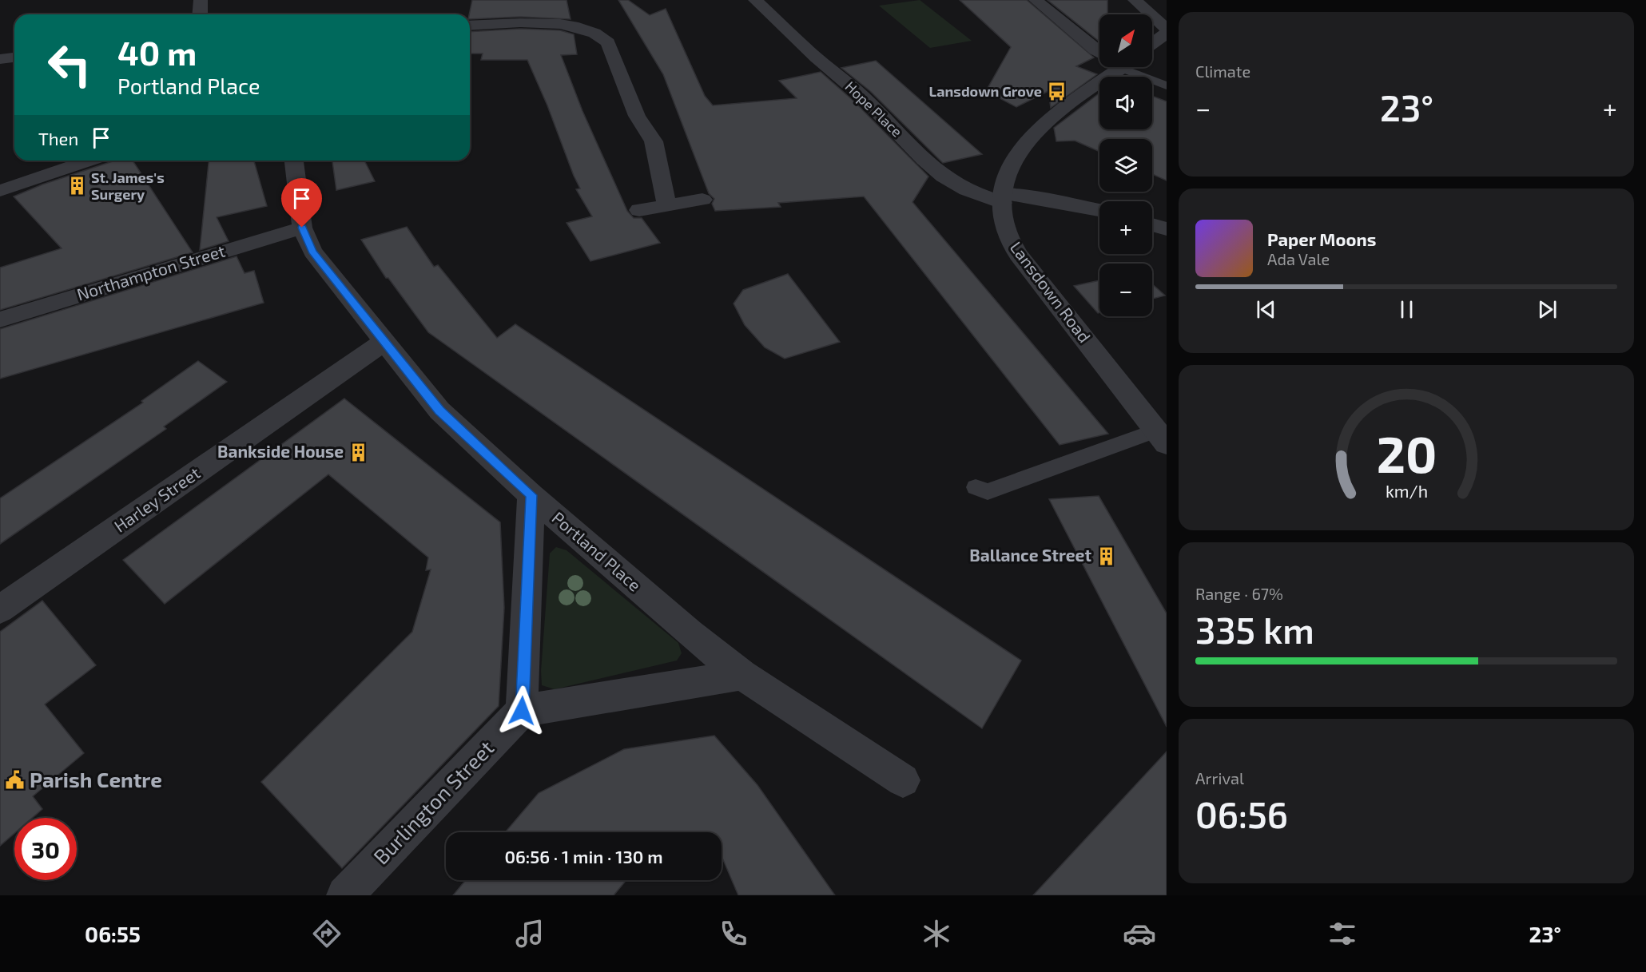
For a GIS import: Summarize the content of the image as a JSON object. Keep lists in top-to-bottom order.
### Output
{
  "streets": {
    "street": [
      "Hope Place",
      "Northampton Street",
      "Lansdown Road",
      "Harley Street",
      "Portland Place",
      "Burlington Street"
    ]
  },
  "crossings": [
    ["Hope Place", "Lansdown Road"],
    ["Northampton Street", "Portland Place"],
    ["Harley Street", "Portland Place"]
  ],
  "places": {
    "bus stop": ["Lansdown Grove"],
    "building": ["St. James's Surgery", "Bankside House", "Ballance Street"],
    "public building": ["Parish Centre"]
  },
  "north": "top right",
  "page": {
    "tile": [
      "Climate",
      ["Range · 67%", "335 km"],
      ["Arrival", "06:56"]
    ],
    "map_buttons": ["+", "−"],
    "turn": ["40 m", "Portland Place"],
    "heat": ["−", "23°", "+"],
    "then": "Then",
    "song": ["Paper Moons", "Ada Vale"],
    "limit": "30",
    "trip": "06:56 · 1 min · 130 m",
    "tabs": ["06:55", "23°"],
    "gauge": ["20", "km/h"]
  }
}
